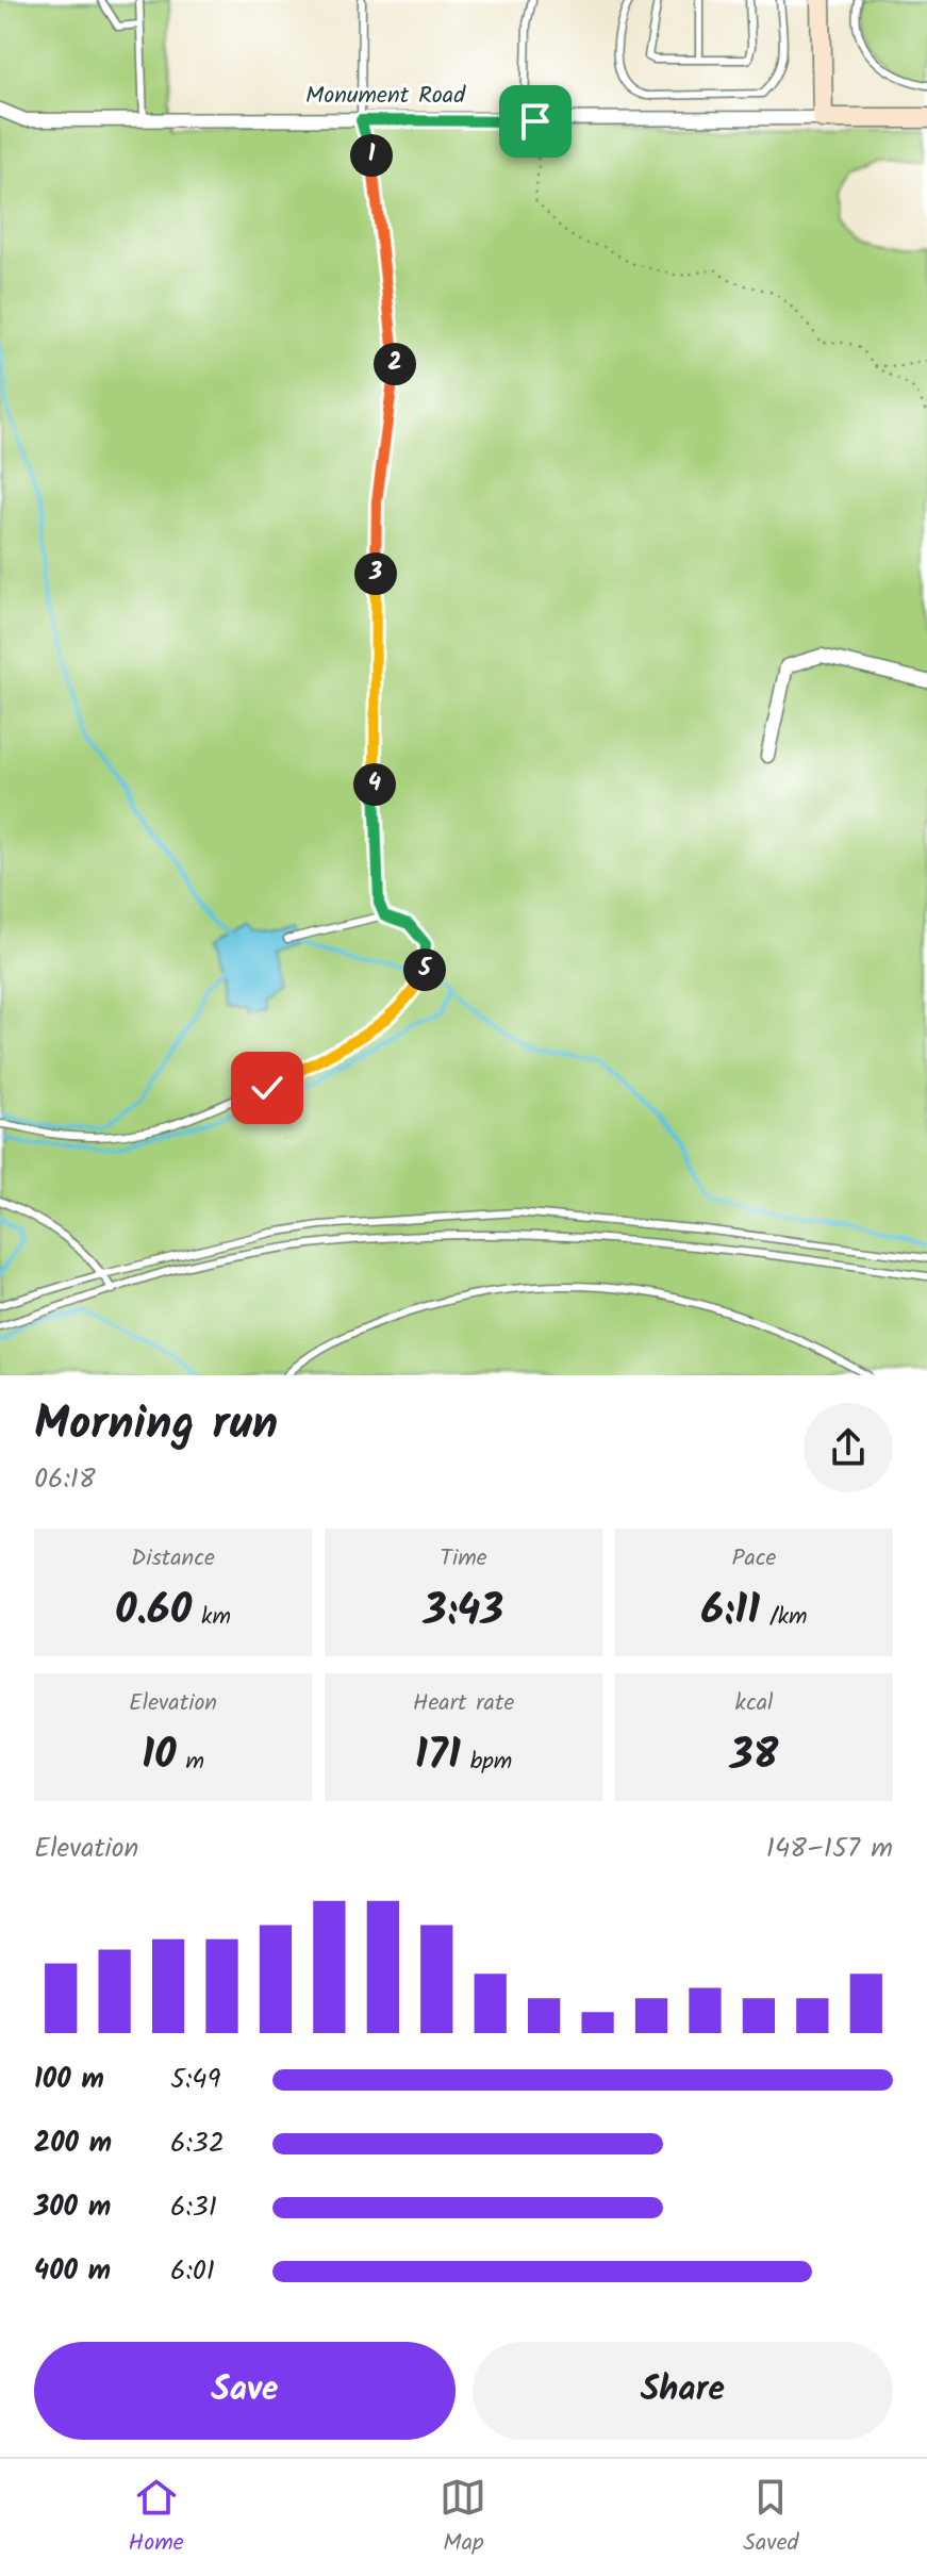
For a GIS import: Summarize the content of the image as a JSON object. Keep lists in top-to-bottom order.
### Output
{
  "streets": {
    "street": ["Monument Road"]
  },
  "page": {
    "pins": [
      "1",
      "2",
      "3",
      "4",
      "5"
    ],
    "heading": ["Morning run", "06:18"],
    "stats": [
      ["Distance", "0.60 km"],
      ["Time", "3:43"],
      ["Pace", "6:11 /km"],
      ["Elevation", "10 m"],
      ["Heart rate", "171 bpm"],
      ["kcal", "38"]
    ],
    "chart": ["Elevation", "148–157 m"],
    "list": [
      {
        "name": "100 m",
        "note": "5:49"
      },
      {
        "name": "200 m",
        "note": "6:32"
      },
      {
        "name": "300 m",
        "note": "6:31"
      },
      {
        "name": "400 m",
        "note": "6:01"
      }
    ],
    "buttons": ["Save", "Share"],
    "tabs": ["Home", "Map", "Saved"]
  }
}
